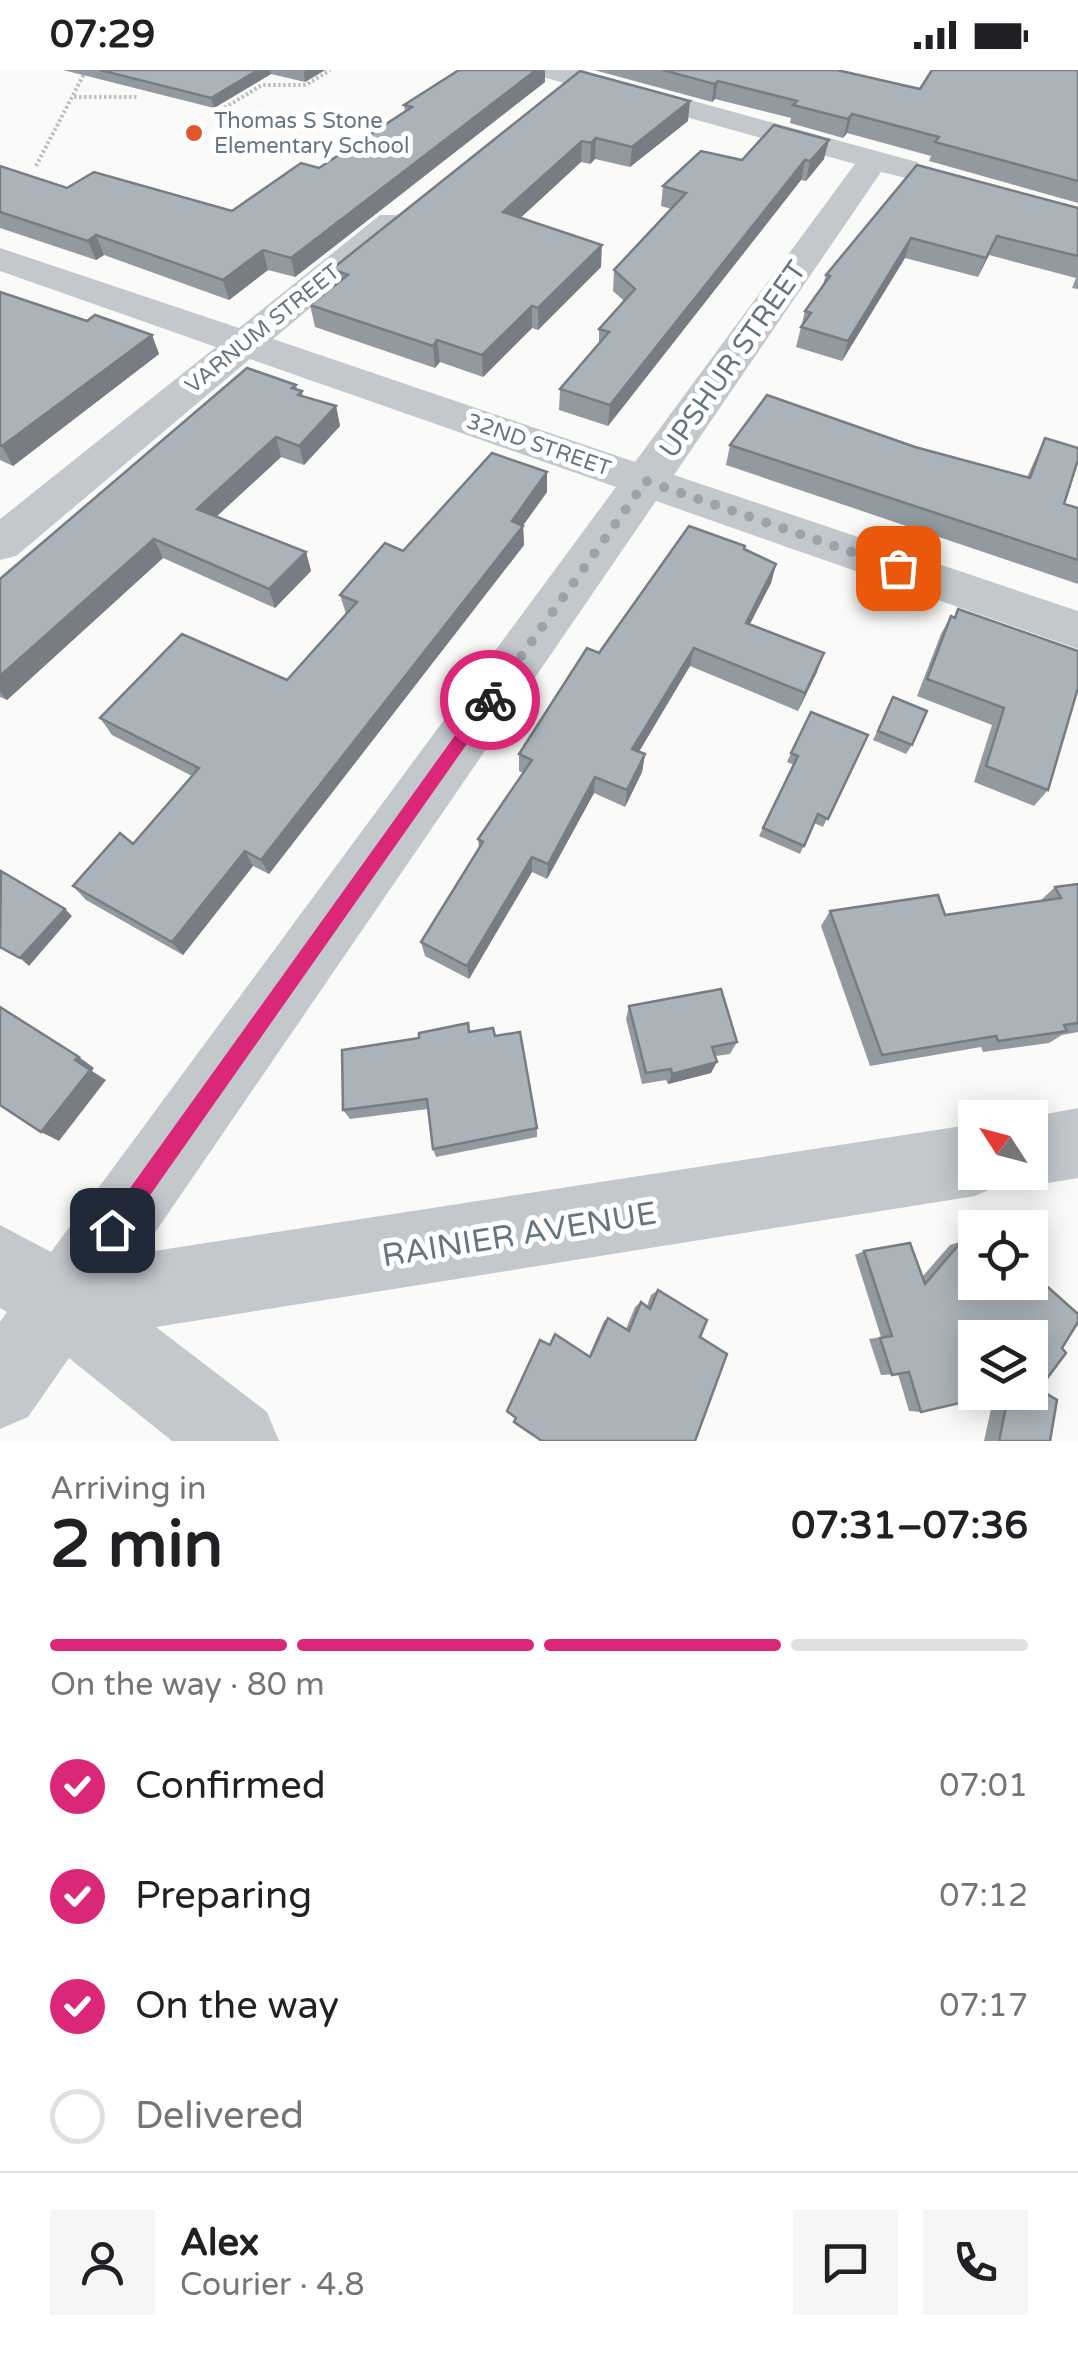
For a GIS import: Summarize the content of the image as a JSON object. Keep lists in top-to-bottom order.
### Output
{
  "streets": {
    "street": [
      "VARNUM STREET",
      "UPSHUR STREET",
      "32ND STREET",
      "RAINIER AVENUE"
    ]
  },
  "crossings": [
    ["VARNUM STREET", "32ND STREET"],
    ["UPSHUR STREET", "32ND STREET"],
    ["UPSHUR STREET", "RAINIER AVENUE"]
  ],
  "places": ["Thomas S Stone Elementary School"],
  "north": "top left",
  "page": {
    "status": "07:29",
    "heading": ["2 min", "Arriving in", "07:31–07:36"],
    "panel": ["Alex", "Courier · 4.8"],
    "bar": "On the way · 80 m",
    "list": [
      ["Confirmed", "07:01"],
      ["Preparing", "07:12"],
      ["On the way", "07:17"],
      "Delivered"
    ]
  }
}
